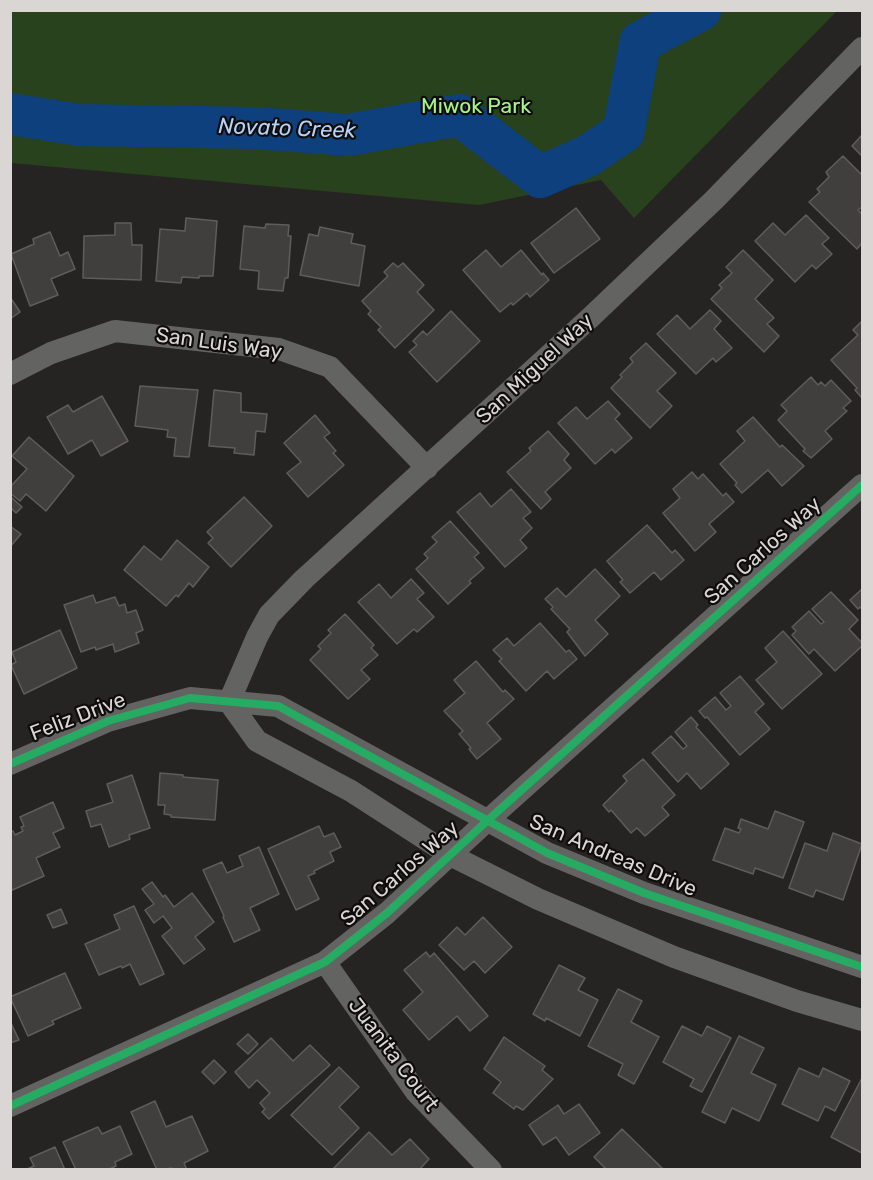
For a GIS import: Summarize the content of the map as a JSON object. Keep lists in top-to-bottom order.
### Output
{
  "streets": {
    "street": [
      "San Luis Way",
      "San Miguel Way",
      "San Carlos Way",
      "Feliz Drive",
      "San Andreas Drive",
      "Juanita Court"
    ]
  },
  "crossings": [
    ["San Luis Way", "San Miguel Way"],
    ["San Miguel Way", "Feliz Drive"],
    ["San Miguel Way", "San Andreas Drive"],
    ["San Carlos Way", "San Andreas Drive"],
    ["San Carlos Way", "Juanita Court"],
    ["Feliz Drive", "San Andreas Drive"]
  ],
  "water": ["Novato Creek"],
  "parks": ["Miwok Park"]
}
